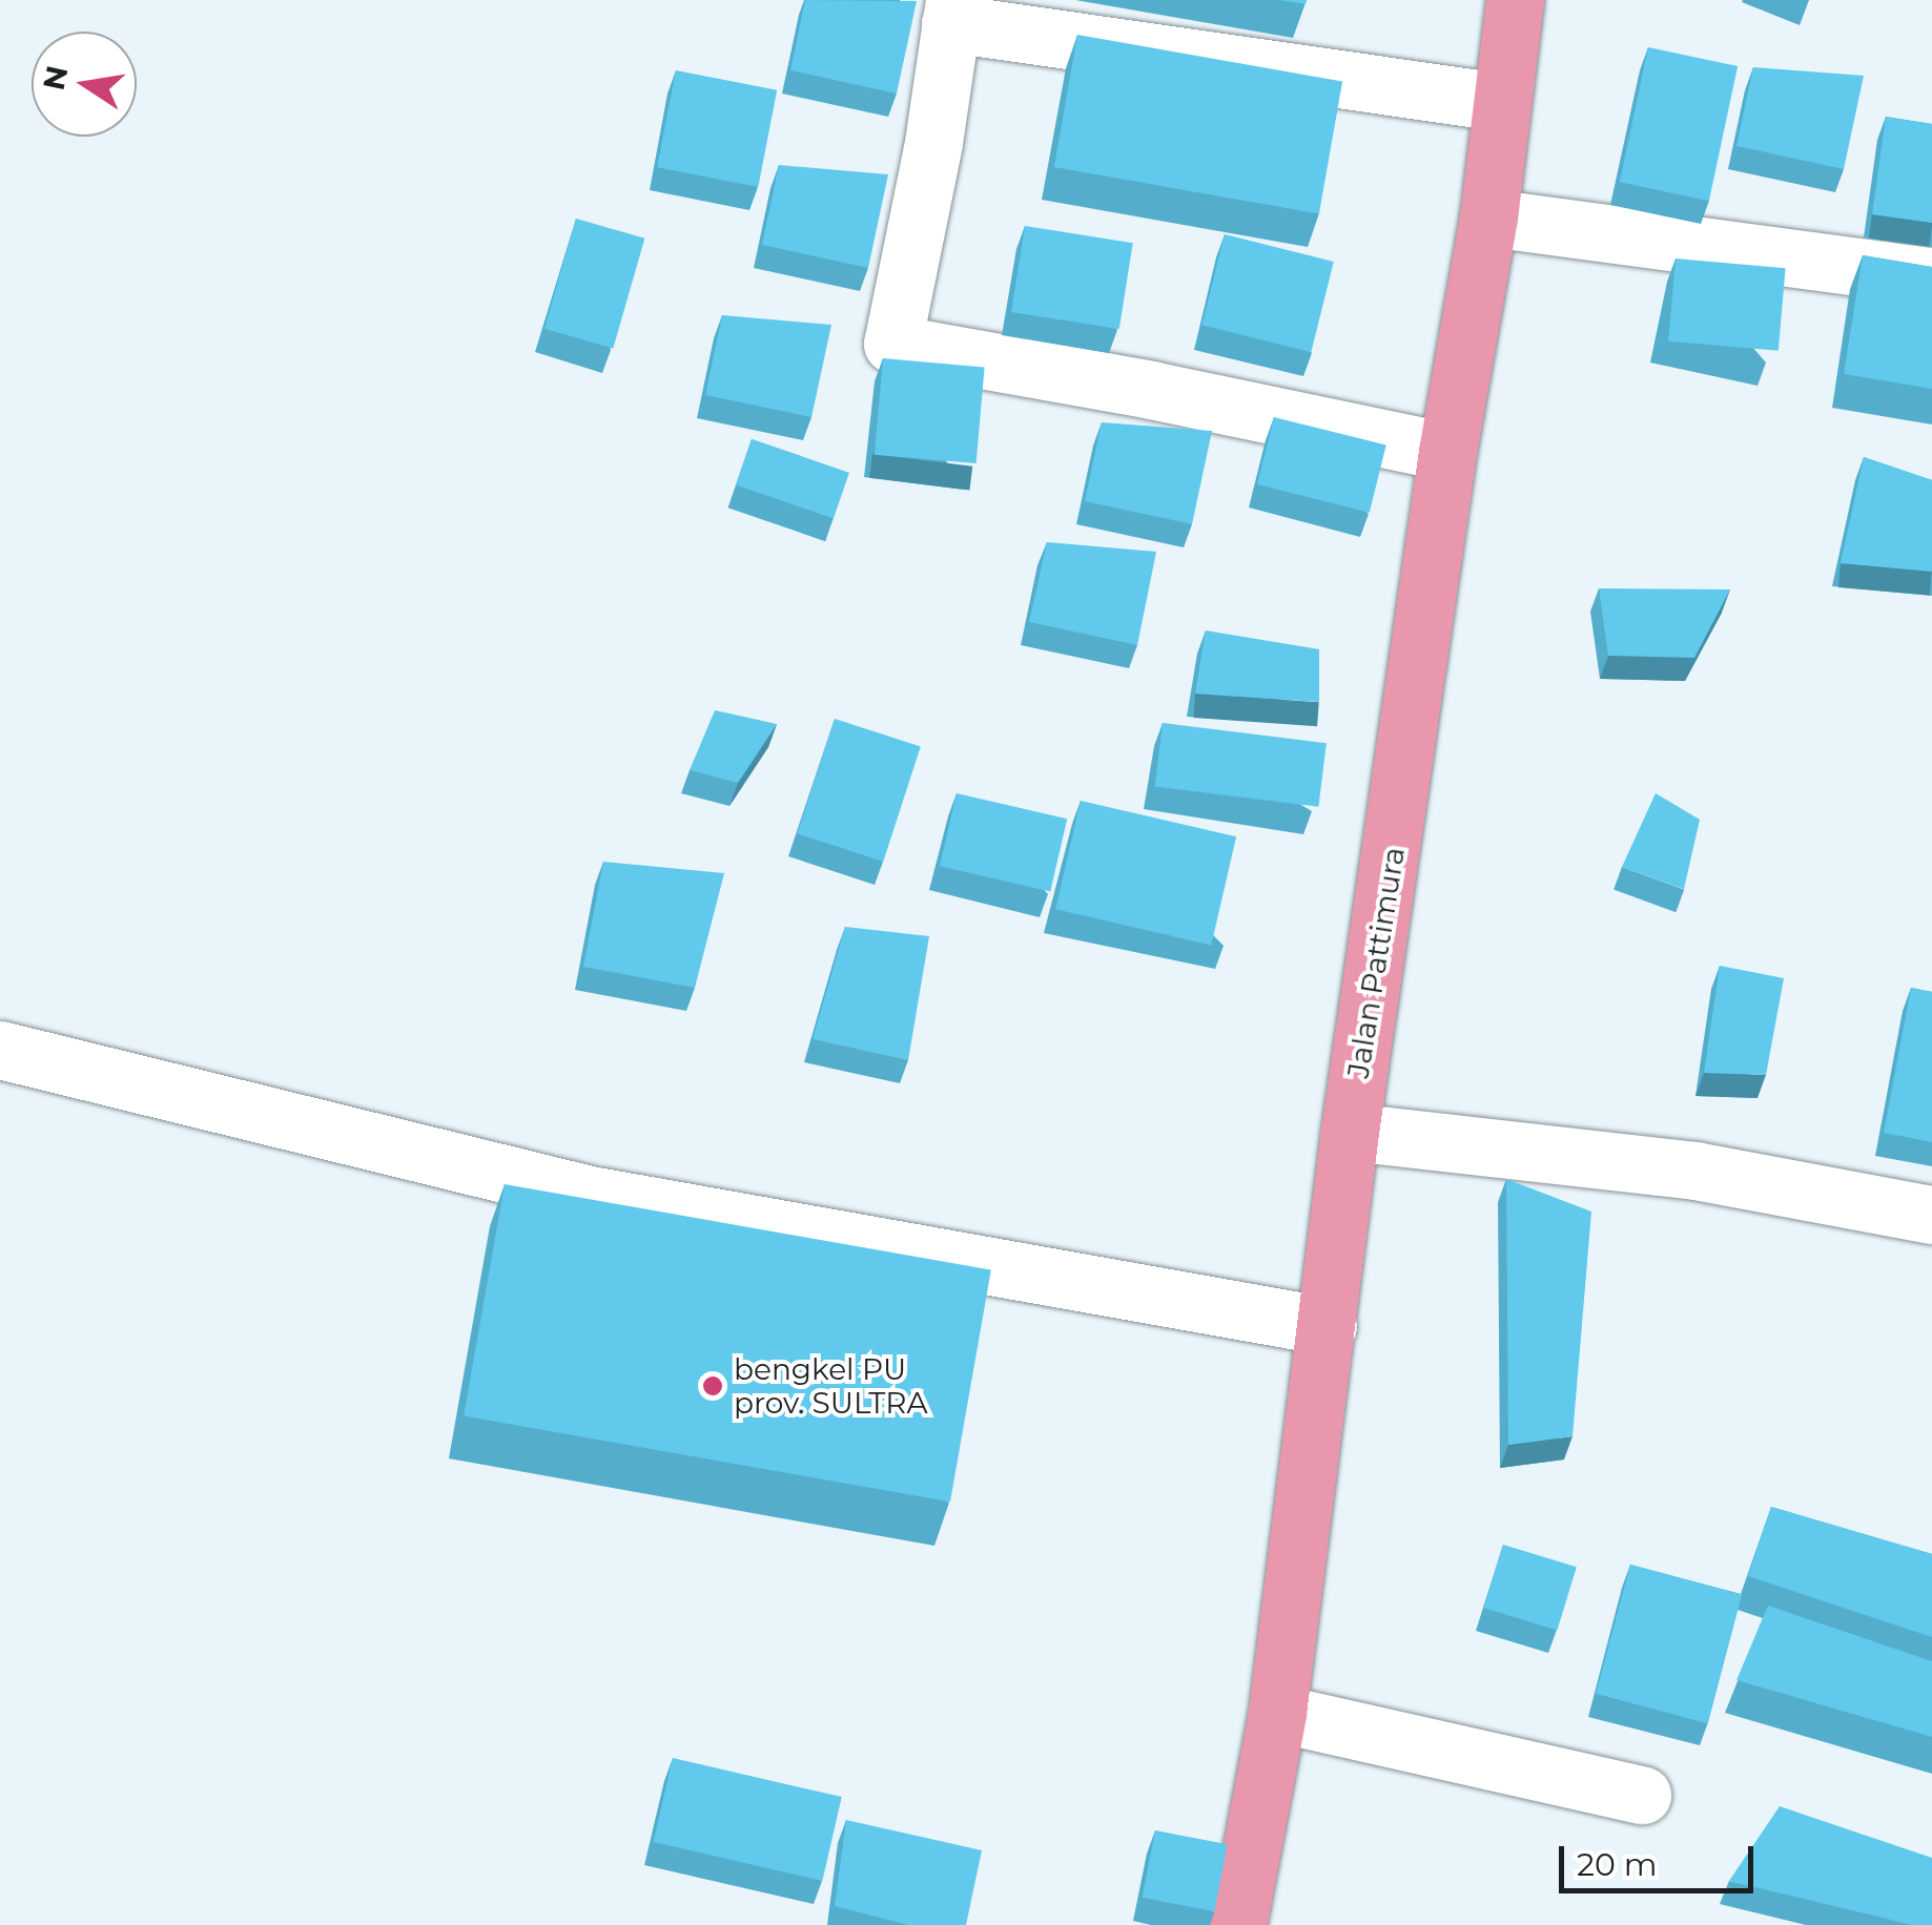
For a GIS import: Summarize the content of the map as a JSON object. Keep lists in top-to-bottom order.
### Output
{
  "streets": {
    "highway": ["Jalan Pattimura"]
  },
  "places": ["bengkel PU prov. SULTRA"],
  "scale_bar": "20 m",
  "north": "left"
}
